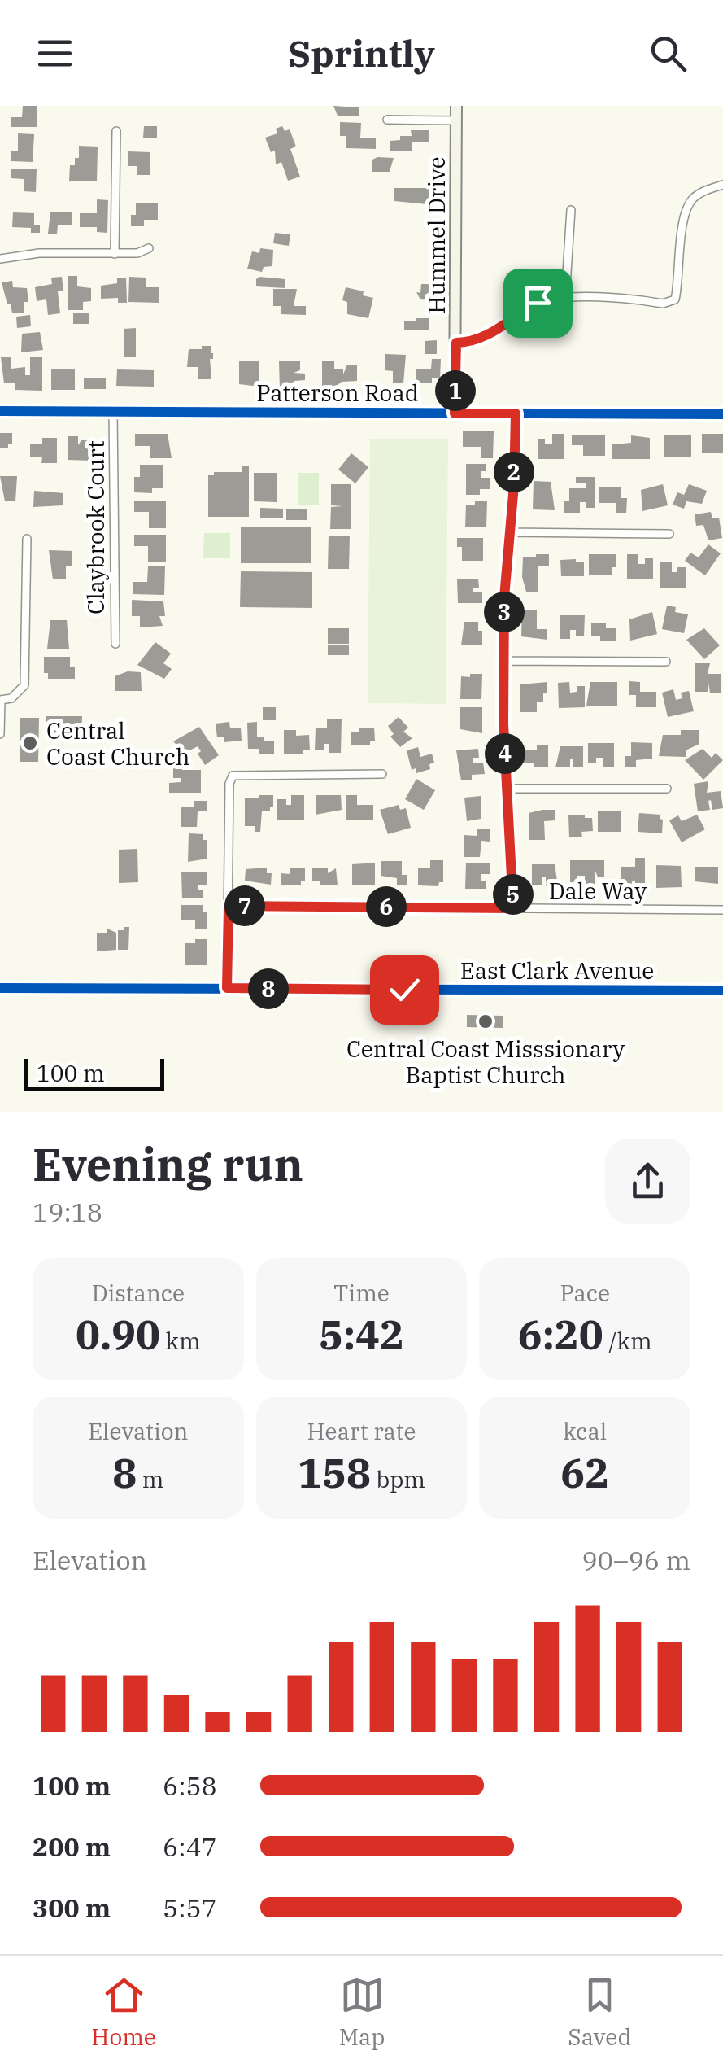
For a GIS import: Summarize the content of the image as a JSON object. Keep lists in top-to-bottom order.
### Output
{
  "streets": {
    "street": [
      "Hummel Drive",
      "Patterson Road",
      "Claybrook Court",
      "Dale Way",
      "East Clark Avenue"
    ]
  },
  "crossings": [
    ["Hummel Drive", "Patterson Road"],
    ["Patterson Road", "Claybrook Court"]
  ],
  "places": ["Central Coast Church", "Central Coast Misssionary Baptist Church"],
  "scale_bar": "100 m",
  "page": {
    "header": "Sprintly",
    "pins": [
      "1",
      "2",
      "3",
      "4",
      "5",
      "7",
      "6",
      "8"
    ],
    "scale": "100 m",
    "heading": ["Evening run", "19:18"],
    "stats": [
      ["Distance", "0.90 km"],
      ["Time", "5:42"],
      ["Pace", "6:20 /km"],
      ["Elevation", "8 m"],
      ["Heart rate", "158 bpm"],
      ["kcal", "62"]
    ],
    "chart": ["Elevation", "90–96 m"],
    "list": [
      {
        "name": "100 m",
        "note": "6:58"
      },
      {
        "name": "200 m",
        "note": "6:47"
      },
      {
        "name": "300 m",
        "note": "5:57"
      }
    ],
    "tabs": ["Home", "Map", "Saved"]
  }
}
